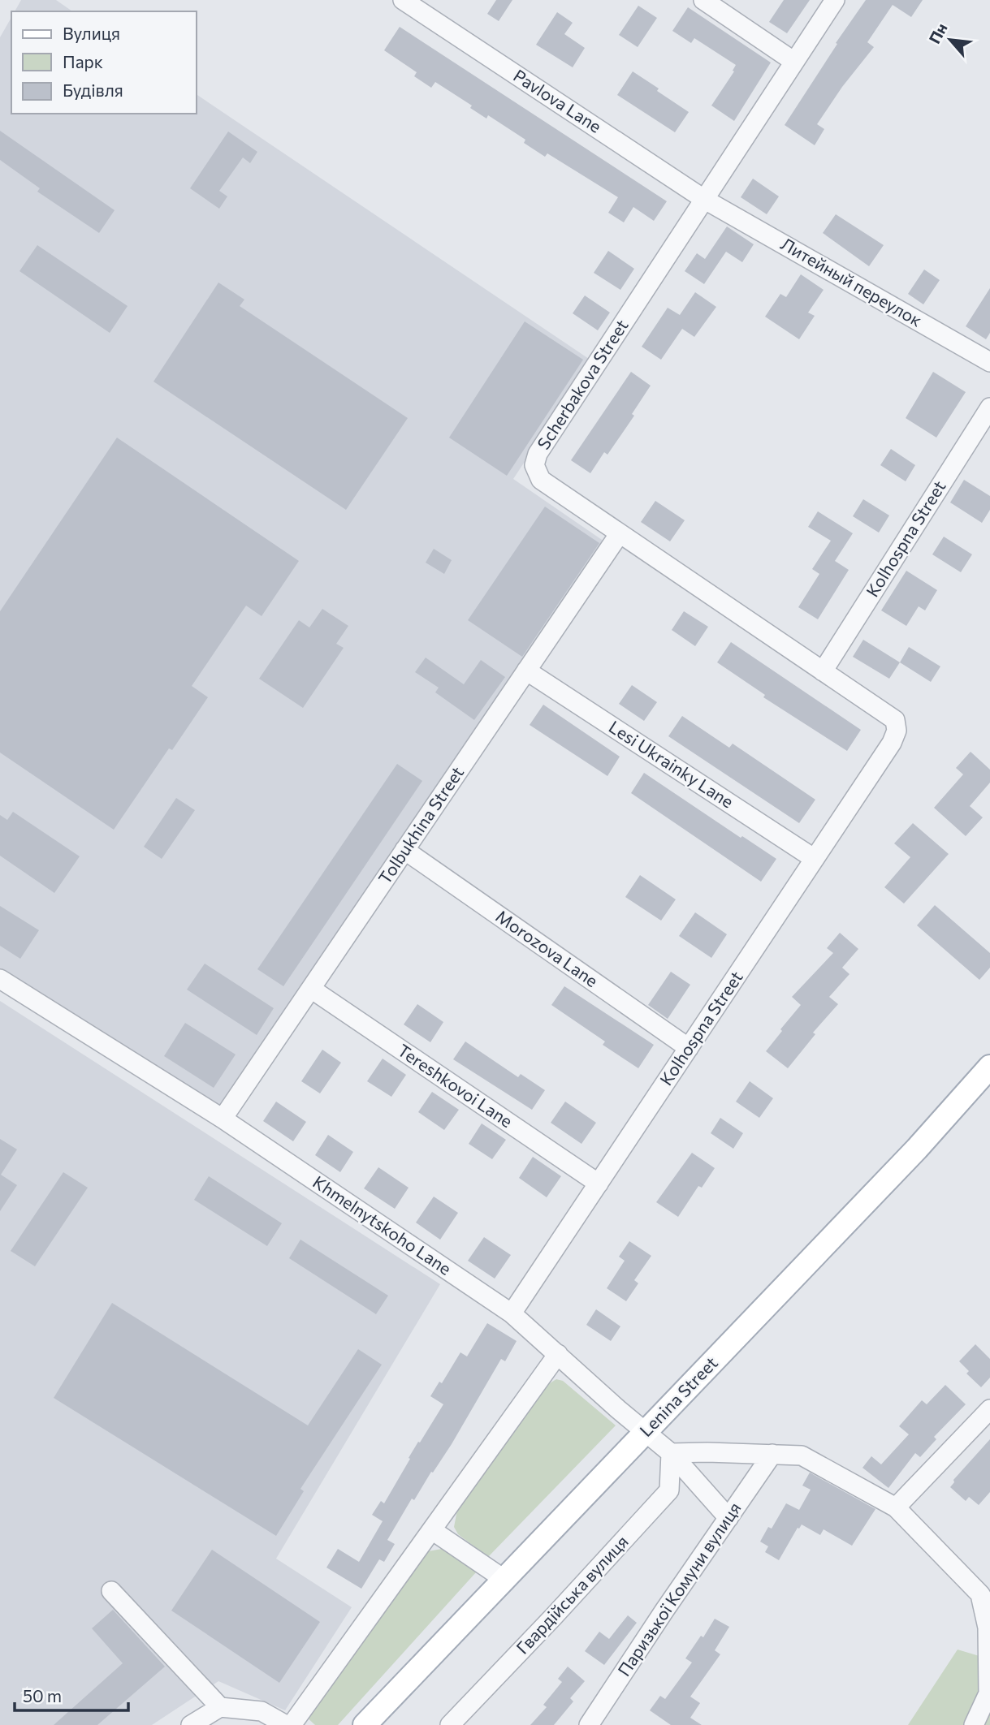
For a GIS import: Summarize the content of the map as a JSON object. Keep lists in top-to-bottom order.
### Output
{
  "streets": {
    "main road": ["Lenina Street"],
    "street": [
      "Pavlova Lane",
      "Литейный переулок",
      "Scherbakova Street",
      "Kolhospna Street",
      "Lesi Ukrainky Lane",
      "Tolbukhina Street",
      "Morozova Lane",
      "Tereshkovoi Lane",
      "Khmelnytskoho Lane",
      "Паризької Комуни вулиця",
      "Гвардійська вулиця"
    ]
  },
  "crossings": [
    ["Pavlova Lane", "Литейный переулок"],
    ["Pavlova Lane", "Scherbakova Street"],
    ["Литейный переулок", "Scherbakova Street"],
    ["Scherbakova Street", "Kolhospna Street"],
    ["Scherbakova Street", "Tolbukhina Street"],
    ["Kolhospna Street", "Lesi Ukrainky Lane"],
    ["Kolhospna Street", "Morozova Lane"],
    ["Kolhospna Street", "Tereshkovoi Lane"],
    ["Kolhospna Street", "Khmelnytskoho Lane"],
    ["Lesi Ukrainky Lane", "Tolbukhina Street"],
    ["Tolbukhina Street", "Morozova Lane"],
    ["Tolbukhina Street", "Tereshkovoi Lane"],
    ["Tolbukhina Street", "Khmelnytskoho Lane"],
    ["Khmelnytskoho Lane", "Lenina Street"],
    ["Khmelnytskoho Lane", "Паризької Комуни вулиця"],
    ["Khmelnytskoho Lane", "Гвардійська вулиця"]
  ],
  "legend": ["Вулиця", "Парк", "Будівля"],
  "scale_bar": "50 m",
  "north": "top left"
}
